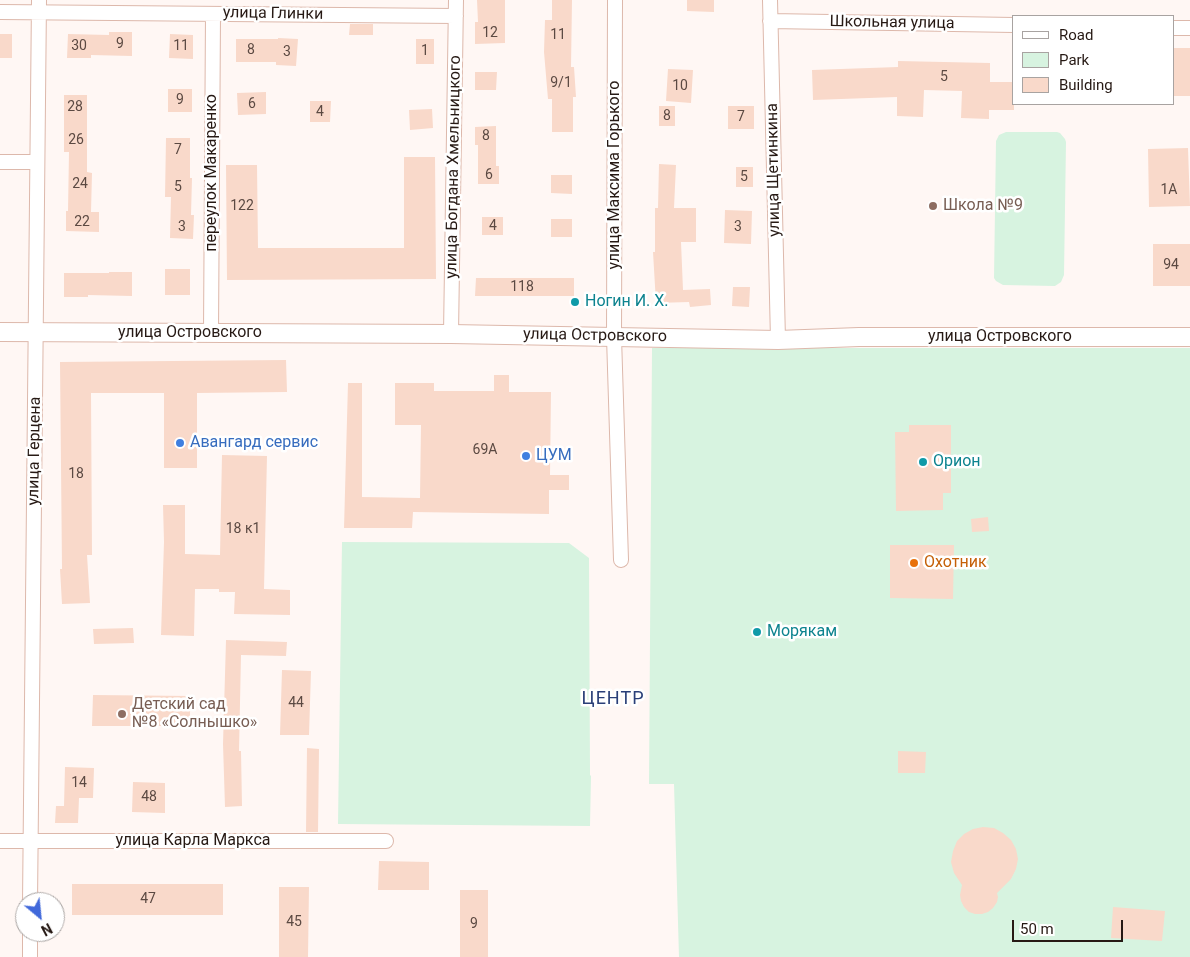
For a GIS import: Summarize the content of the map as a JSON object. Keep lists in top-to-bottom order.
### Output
{
  "streets": {
    "street": [
      "улица Глинки",
      "Школьная улица",
      "улица Богдана Хмельницкого",
      "улица Щетинкина",
      "переулок Макаренко",
      "улица Максима Горького",
      "улица Островского",
      "улица Герцена",
      "улица Карла Маркса"
    ]
  },
  "crossings": [
    ["улица Глинки", "улица Богдана Хмельницкого"],
    ["улица Глинки", "переулок Макаренко"],
    ["улица Глинки", "улица Герцена"],
    ["Школьная улица", "улица Щетинкина"],
    ["улица Богдана Хмельницкого", "улица Островского"],
    ["улица Щетинкина", "улица Островского"],
    ["переулок Макаренко", "улица Островского"],
    ["улица Максима Горького", "улица Островского"],
    ["улица Островского", "улица Герцена"],
    ["улица Герцена", "улица Карла Маркса"]
  ],
  "districts": ["ЦЕНТР"],
  "places": [
    "Школа №9",
    "Ногин И. Х.",
    "Авангард сервис",
    "ЦУМ",
    "Орион",
    "Охотник",
    "Морякам",
    "Детский сад №8 «Солнышко»"
  ],
  "house_numbers": [
    "12",
    "11",
    "9",
    "30",
    "11",
    "8",
    "1",
    "3",
    "5",
    "9/1",
    "10",
    "9",
    "6",
    "28",
    "4",
    "8",
    "7",
    "8",
    "26",
    "7",
    "6",
    "5",
    "24",
    "5",
    "1А",
    "122",
    "22",
    "4",
    "3",
    "3",
    "94",
    "118",
    "69А",
    "18",
    "18 к1",
    "44",
    "14",
    "48",
    "47",
    "45",
    "9"
  ],
  "legend": ["Road", "Park", "Building"],
  "scale_bar": "50 m",
  "north": "bottom right"
}
